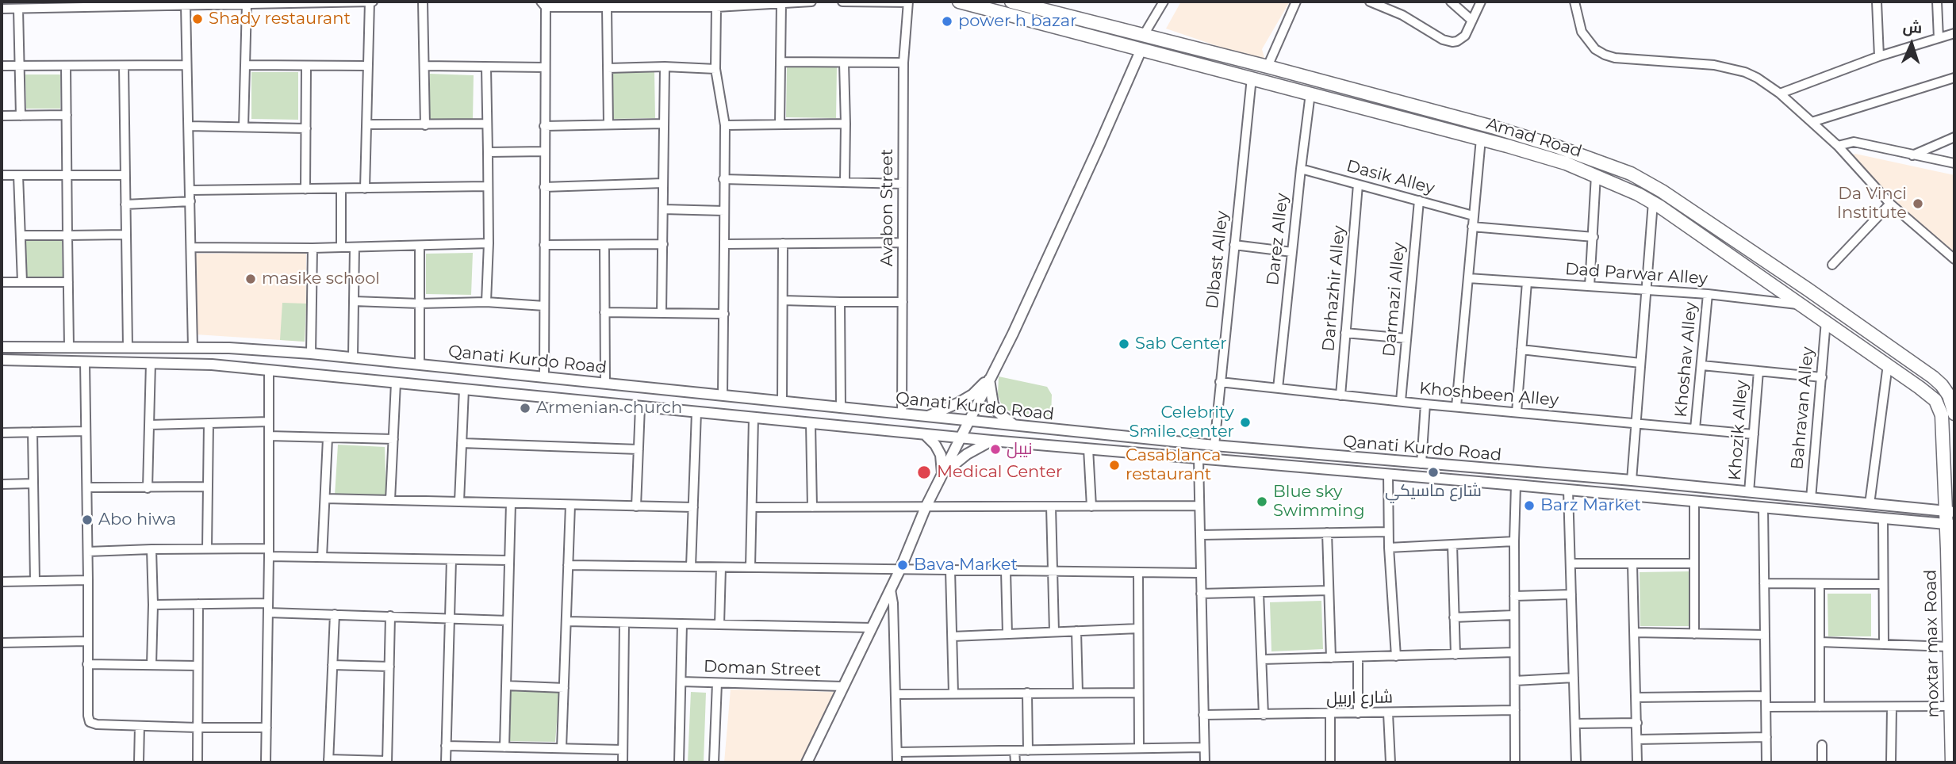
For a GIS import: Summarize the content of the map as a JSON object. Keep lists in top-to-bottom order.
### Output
{
  "streets": {
    "main road": ["Amad Road", "moxtar max Road"],
    "street": [
      "Dasik Alley",
      "Avabon Street",
      "Darez Alley",
      "Dlbast Alley",
      "Dad Parwar Alley",
      "Darhazhir Alley",
      "Darmazi Alley",
      "Qanati Kurdo Road",
      "Khoshav Alley",
      "Khoshbeen Alley",
      "Bahravan Alley",
      "Khozik Alley",
      "Doman Street",
      "شارع اربيل"
    ]
  },
  "crossings": [
    ["Amad Road", "Darez Alley"],
    ["Amad Road", "Dlbast Alley"],
    ["Amad Road", "Dad Parwar Alley"],
    ["Amad Road", "Qanati Kurdo Road"],
    ["Amad Road", "Bahravan Alley"],
    ["Amad Road", "moxtar max Road"],
    ["Dasik Alley", "Darez Alley"],
    ["Dasik Alley", "Darhazhir Alley"],
    ["Dasik Alley", "Darmazi Alley"],
    ["Avabon Street", "Qanati Kurdo Road"],
    ["Darez Alley", "Khoshbeen Alley"],
    ["Dlbast Alley", "Qanati Kurdo Road"],
    ["Dlbast Alley", "Khoshbeen Alley"],
    ["Dad Parwar Alley", "Khoshav Alley"],
    ["Darhazhir Alley", "Khoshbeen Alley"],
    ["Darmazi Alley", "Khoshbeen Alley"],
    ["Qanati Kurdo Road", "Bahravan Alley"],
    ["Qanati Kurdo Road", "Khozik Alley"],
    ["Qanati Kurdo Road", "moxtar max Road"],
    ["Khoshav Alley", "Khoshbeen Alley"],
    ["Khoshbeen Alley", "Khozik Alley"]
  ],
  "places": [
    "Shady restaurant",
    "power h bazar",
    "Da Vinci Institute",
    "masike school",
    "Sab Center",
    "Armenian church",
    "Celebrity Smile center",
    "نيبل",
    "Casablanca restaurant",
    "Medical Center",
    "شارع ماسيكي",
    "Blue sky Swimming",
    "Barz Market",
    "Abo hiwa",
    "Bava Market"
  ],
  "north": "top"
}
